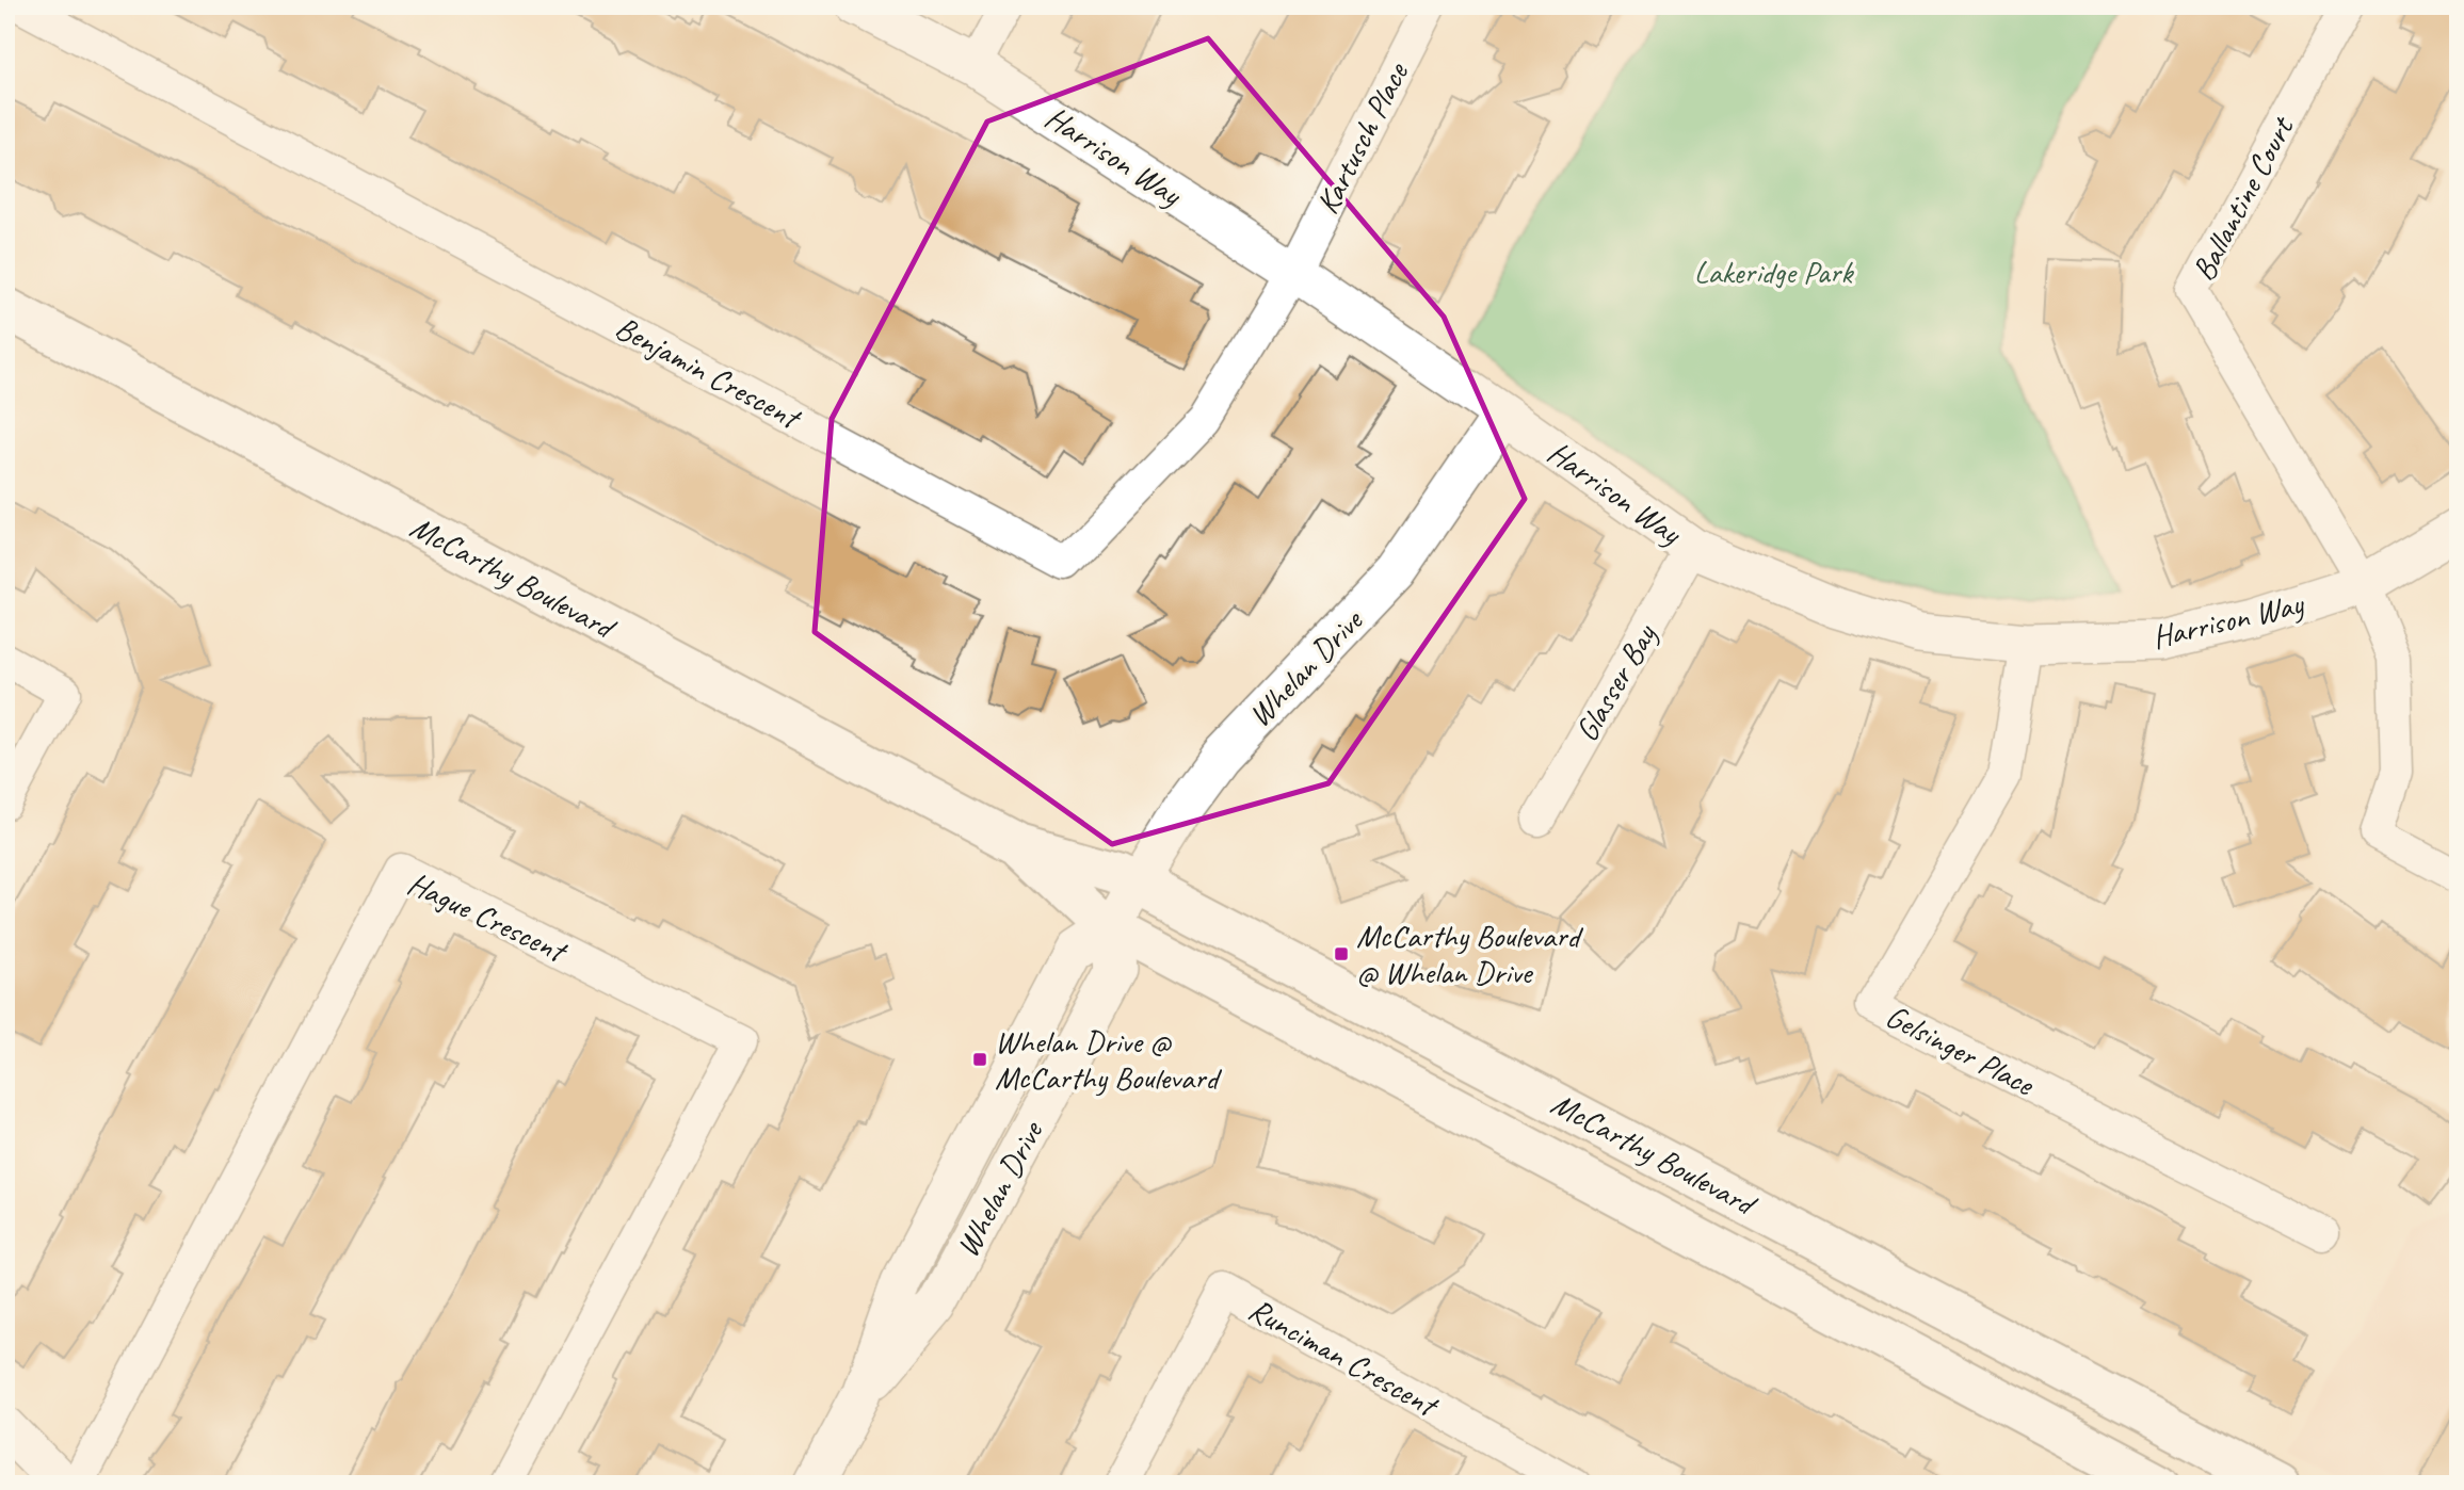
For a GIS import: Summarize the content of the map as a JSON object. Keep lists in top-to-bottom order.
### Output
{
  "streets": {
    "main road": ["McCarthy Boulevard"],
    "street": [
      "Kartusch Place",
      "Harrison Way",
      "Ballantine Court",
      "Benjamin Crescent",
      "Whelan Drive",
      "Glasser Bay",
      "Hague Crescent",
      "Gelsinger Place",
      "Runciman Crescent"
    ]
  },
  "crossings": [
    ["Kartusch Place", "Harrison Way"],
    ["Kartusch Place", "Benjamin Crescent"],
    ["Harrison Way", "Ballantine Court"],
    ["Harrison Way", "Benjamin Crescent"],
    ["Harrison Way", "Whelan Drive"],
    ["Harrison Way", "Glasser Bay"],
    ["Harrison Way", "Gelsinger Place"],
    ["McCarthy Boulevard", "Whelan Drive"]
  ],
  "parks": ["Lakeridge Park"],
  "places": {
    "transit": ["McCarthy Boulevard @ Whelan Drive", "Whelan Drive @ McCarthy Boulevard"]
  }
}
